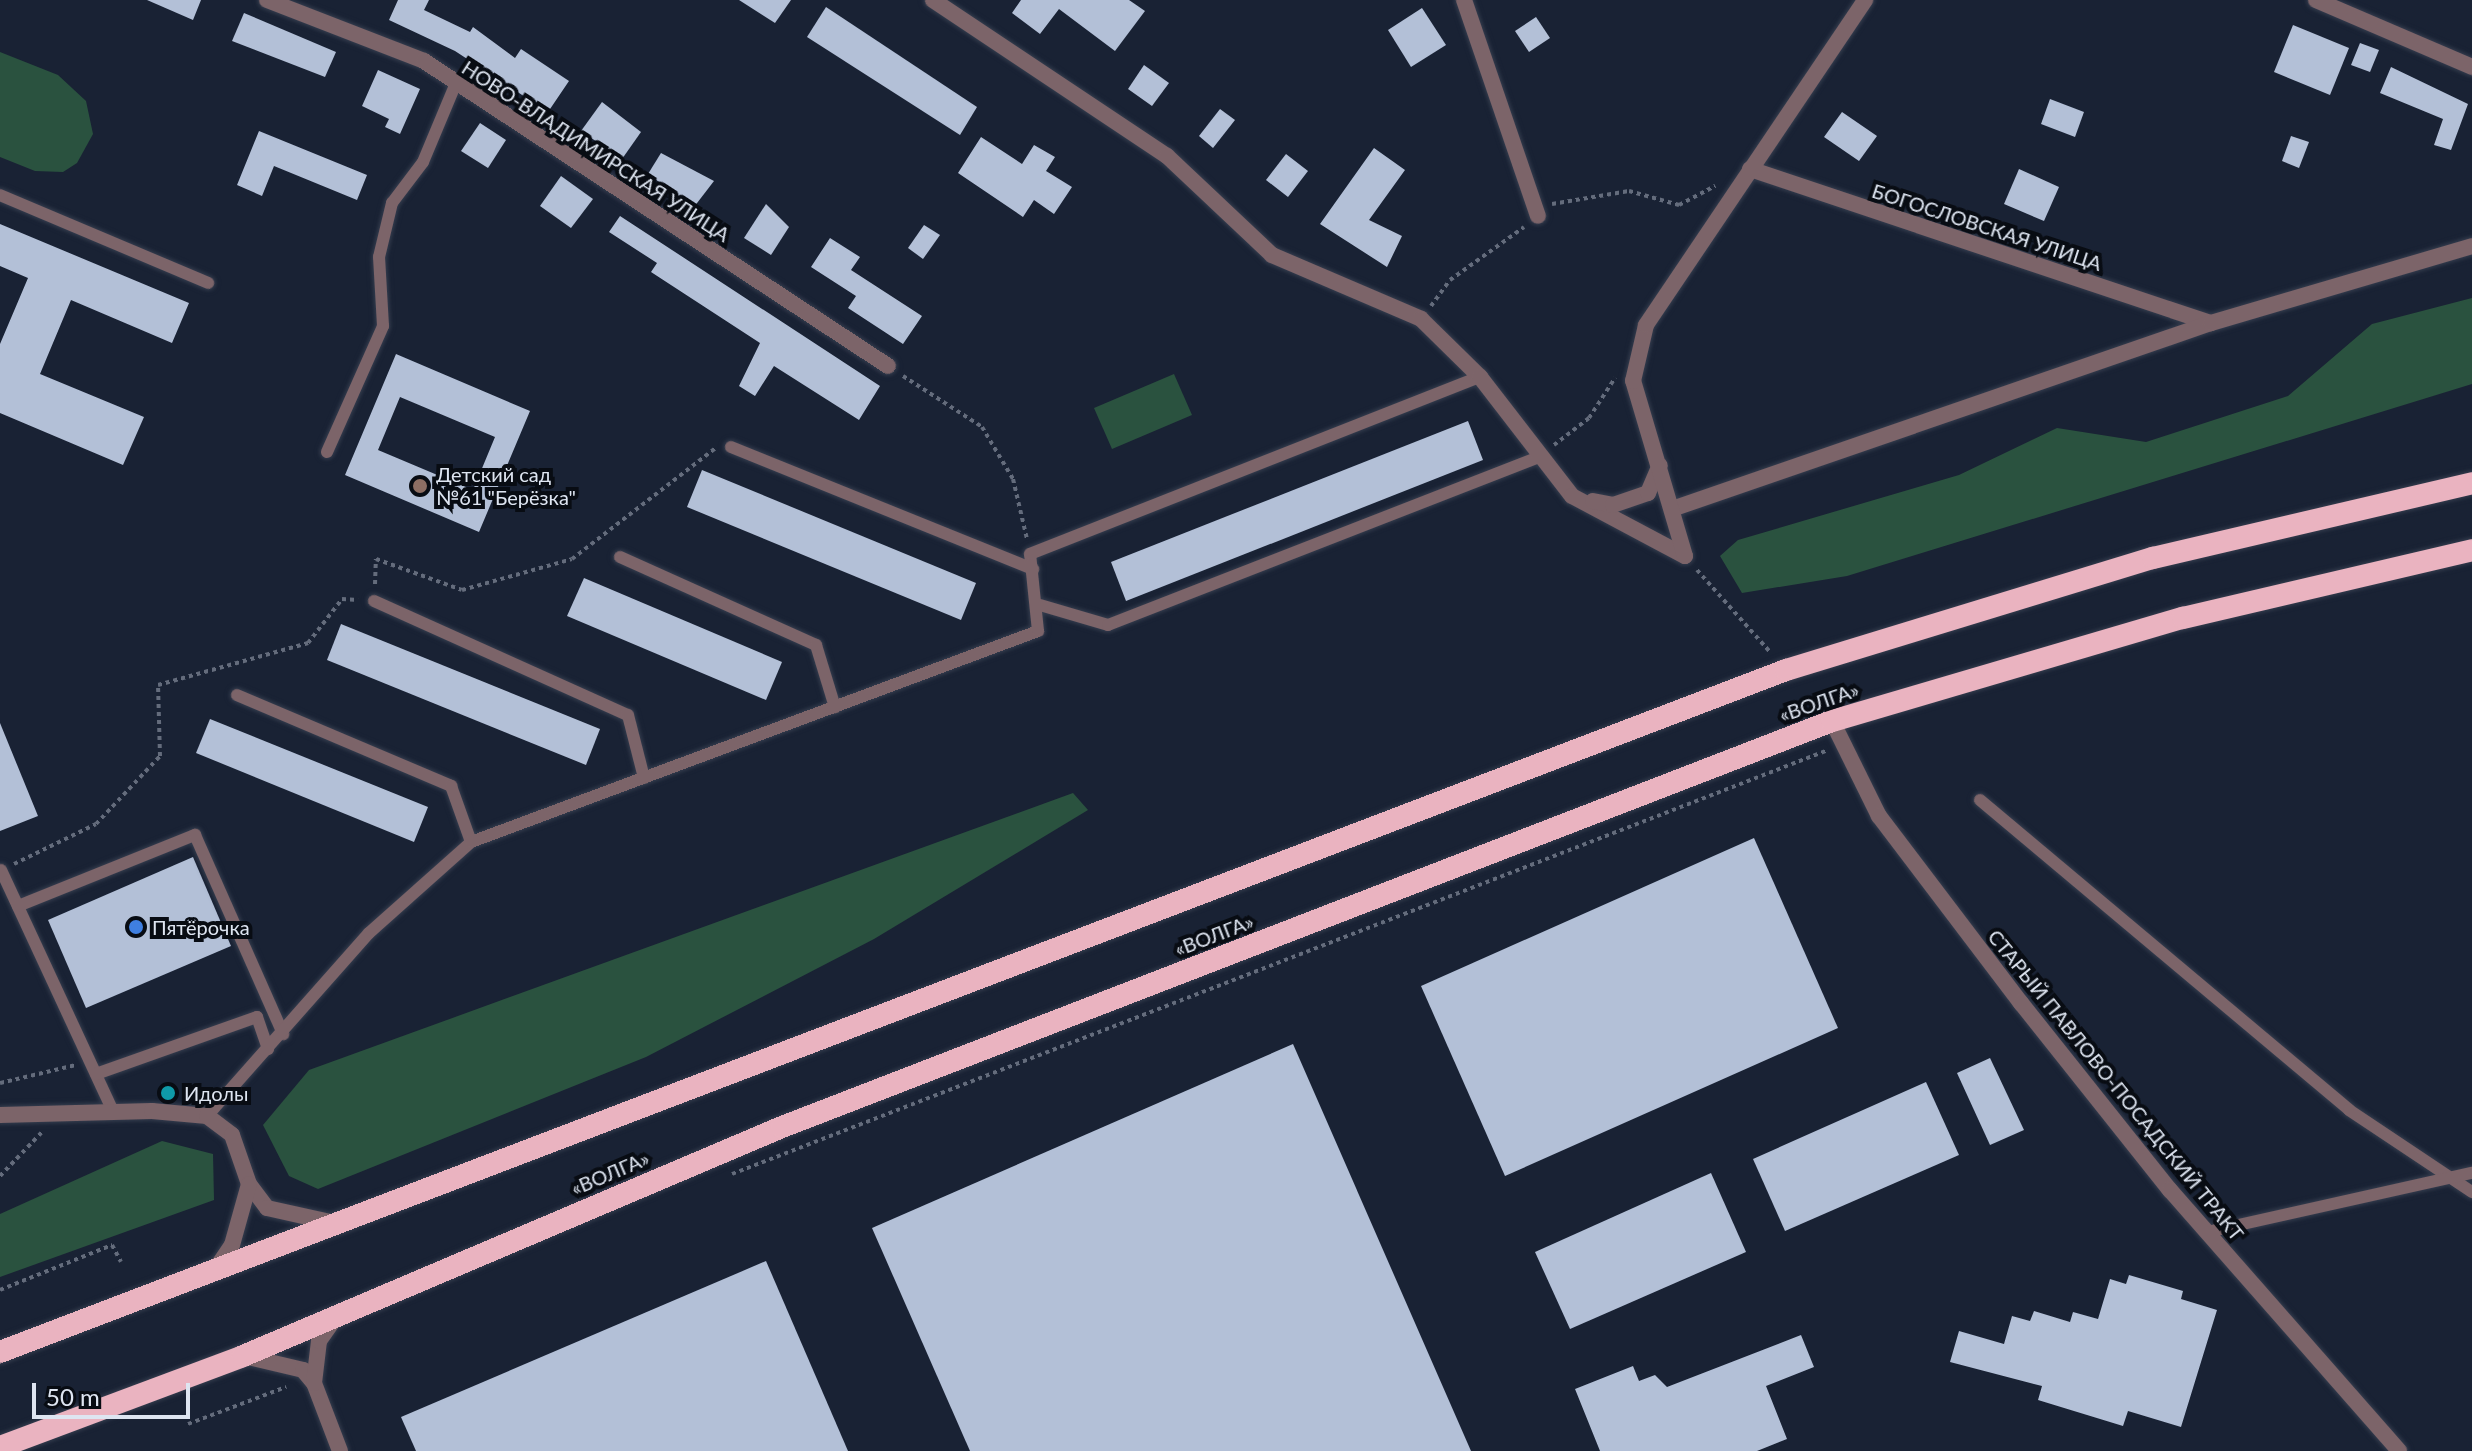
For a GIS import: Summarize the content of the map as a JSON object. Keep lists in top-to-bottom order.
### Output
{
  "streets": {
    "highway": ["«ВОЛГА»"],
    "street": ["НОВО-ВЛАДИМИРСКАЯ УЛИЦА", "БОГОСЛОВСКАЯ УЛИЦА", "СТАРЫЙ ПАВЛОВО-ПОСАДСКИЙ ТРАКТ"]
  },
  "crossings": [
    ["«ВОЛГА»", "СТАРЫЙ ПАВЛОВО-ПОСАДСКИЙ ТРАКТ"]
  ],
  "places": ["Детский сад №61 \"Берёзка\"", "Пятёрочка", "Идолы"],
  "scale_bar": "50 m"
}
